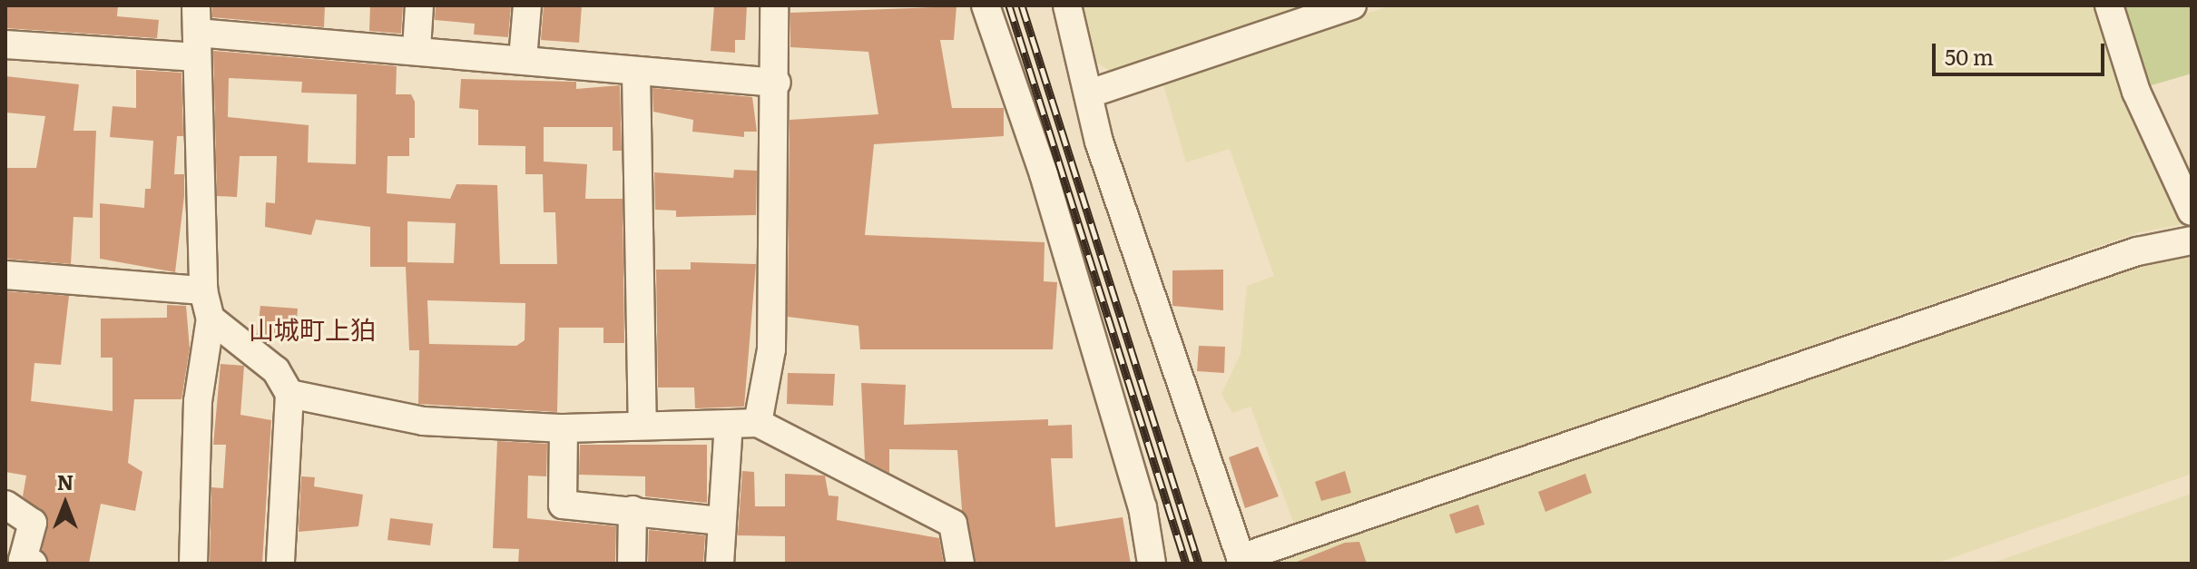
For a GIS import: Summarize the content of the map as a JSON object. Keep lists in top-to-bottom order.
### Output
{
  "districts": ["山城町上狛"],
  "scale_bar": "50 m",
  "north": "top"
}
